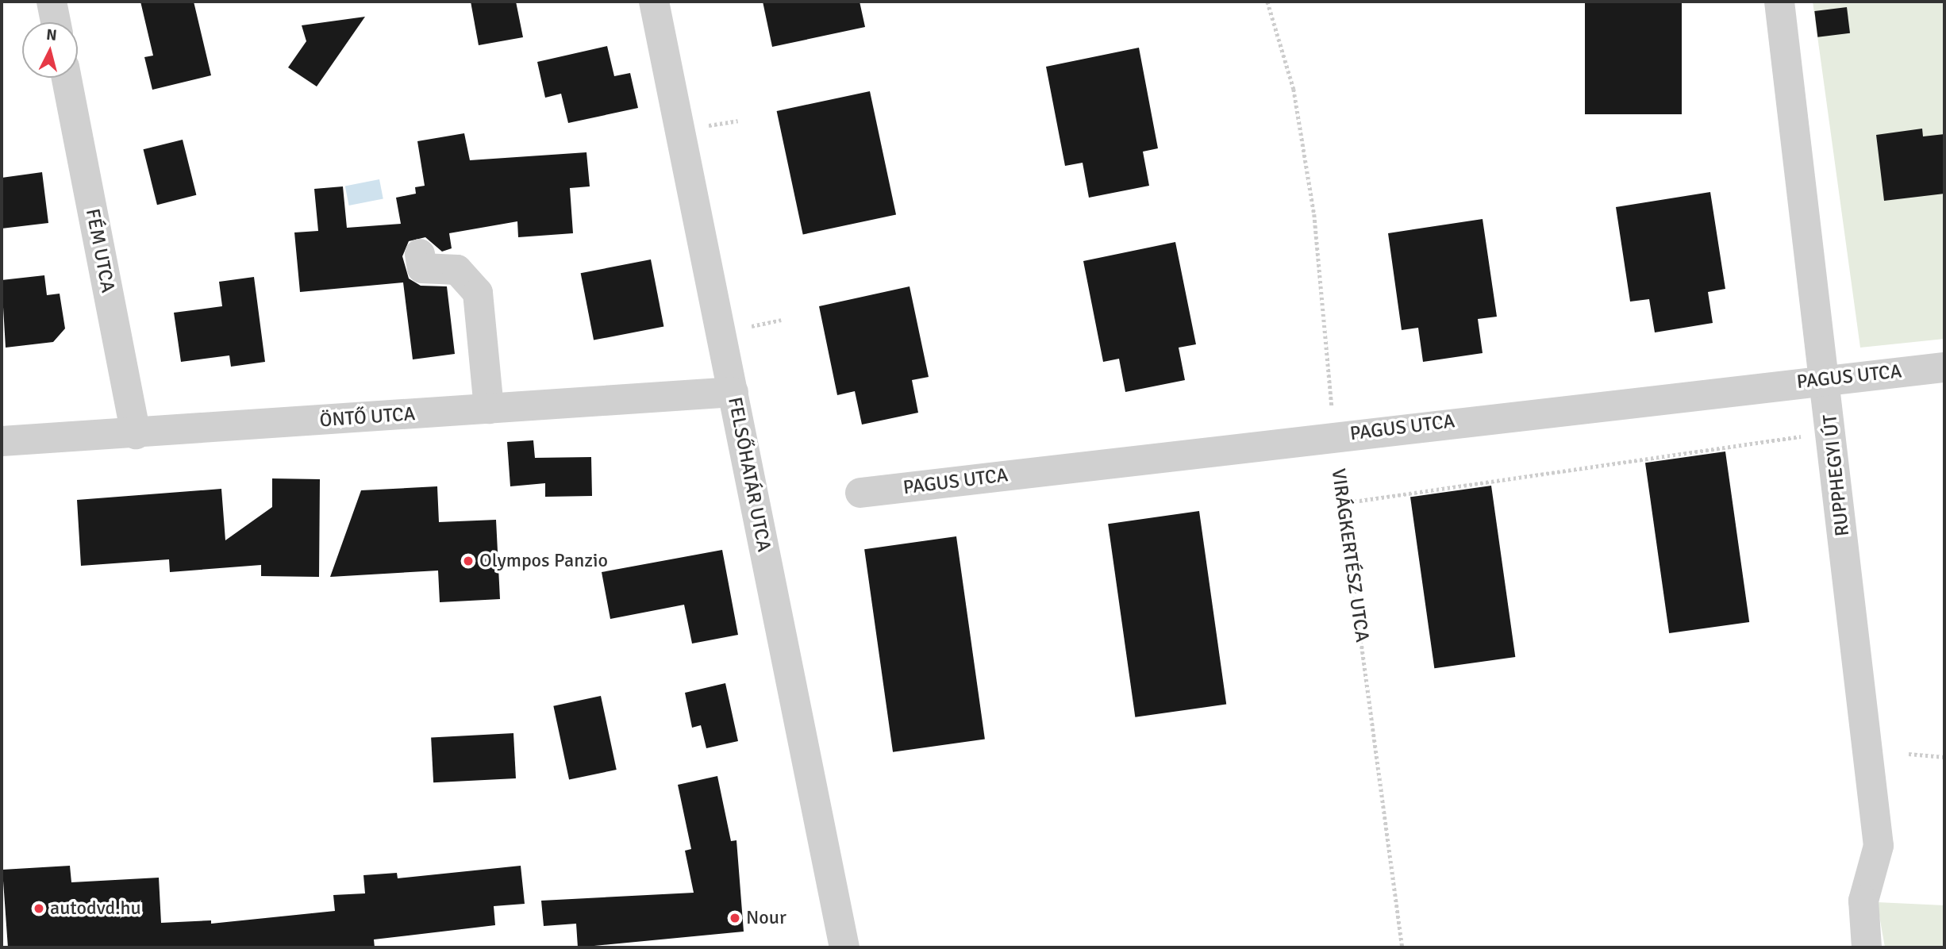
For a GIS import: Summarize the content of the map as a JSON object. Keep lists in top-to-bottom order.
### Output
{
  "streets": {
    "street": [
      "FÉM UTCA",
      "PAGUS UTCA",
      "ÖNTŐ UTCA",
      "FELSŐHATÁR UTCA",
      "RUPPHEGYI ÚT"
    ],
    "path": ["VIRÁGKERTÉSZ UTCA"]
  },
  "crossings": [
    ["FÉM UTCA", "ÖNTŐ UTCA"],
    ["PAGUS UTCA", "RUPPHEGYI ÚT"],
    ["PAGUS UTCA", "VIRÁGKERTÉSZ UTCA"],
    ["ÖNTŐ UTCA", "FELSŐHATÁR UTCA"]
  ],
  "places": ["Olympos Panzio", "autodvd.hu", "Nour"],
  "north": "top"
}
